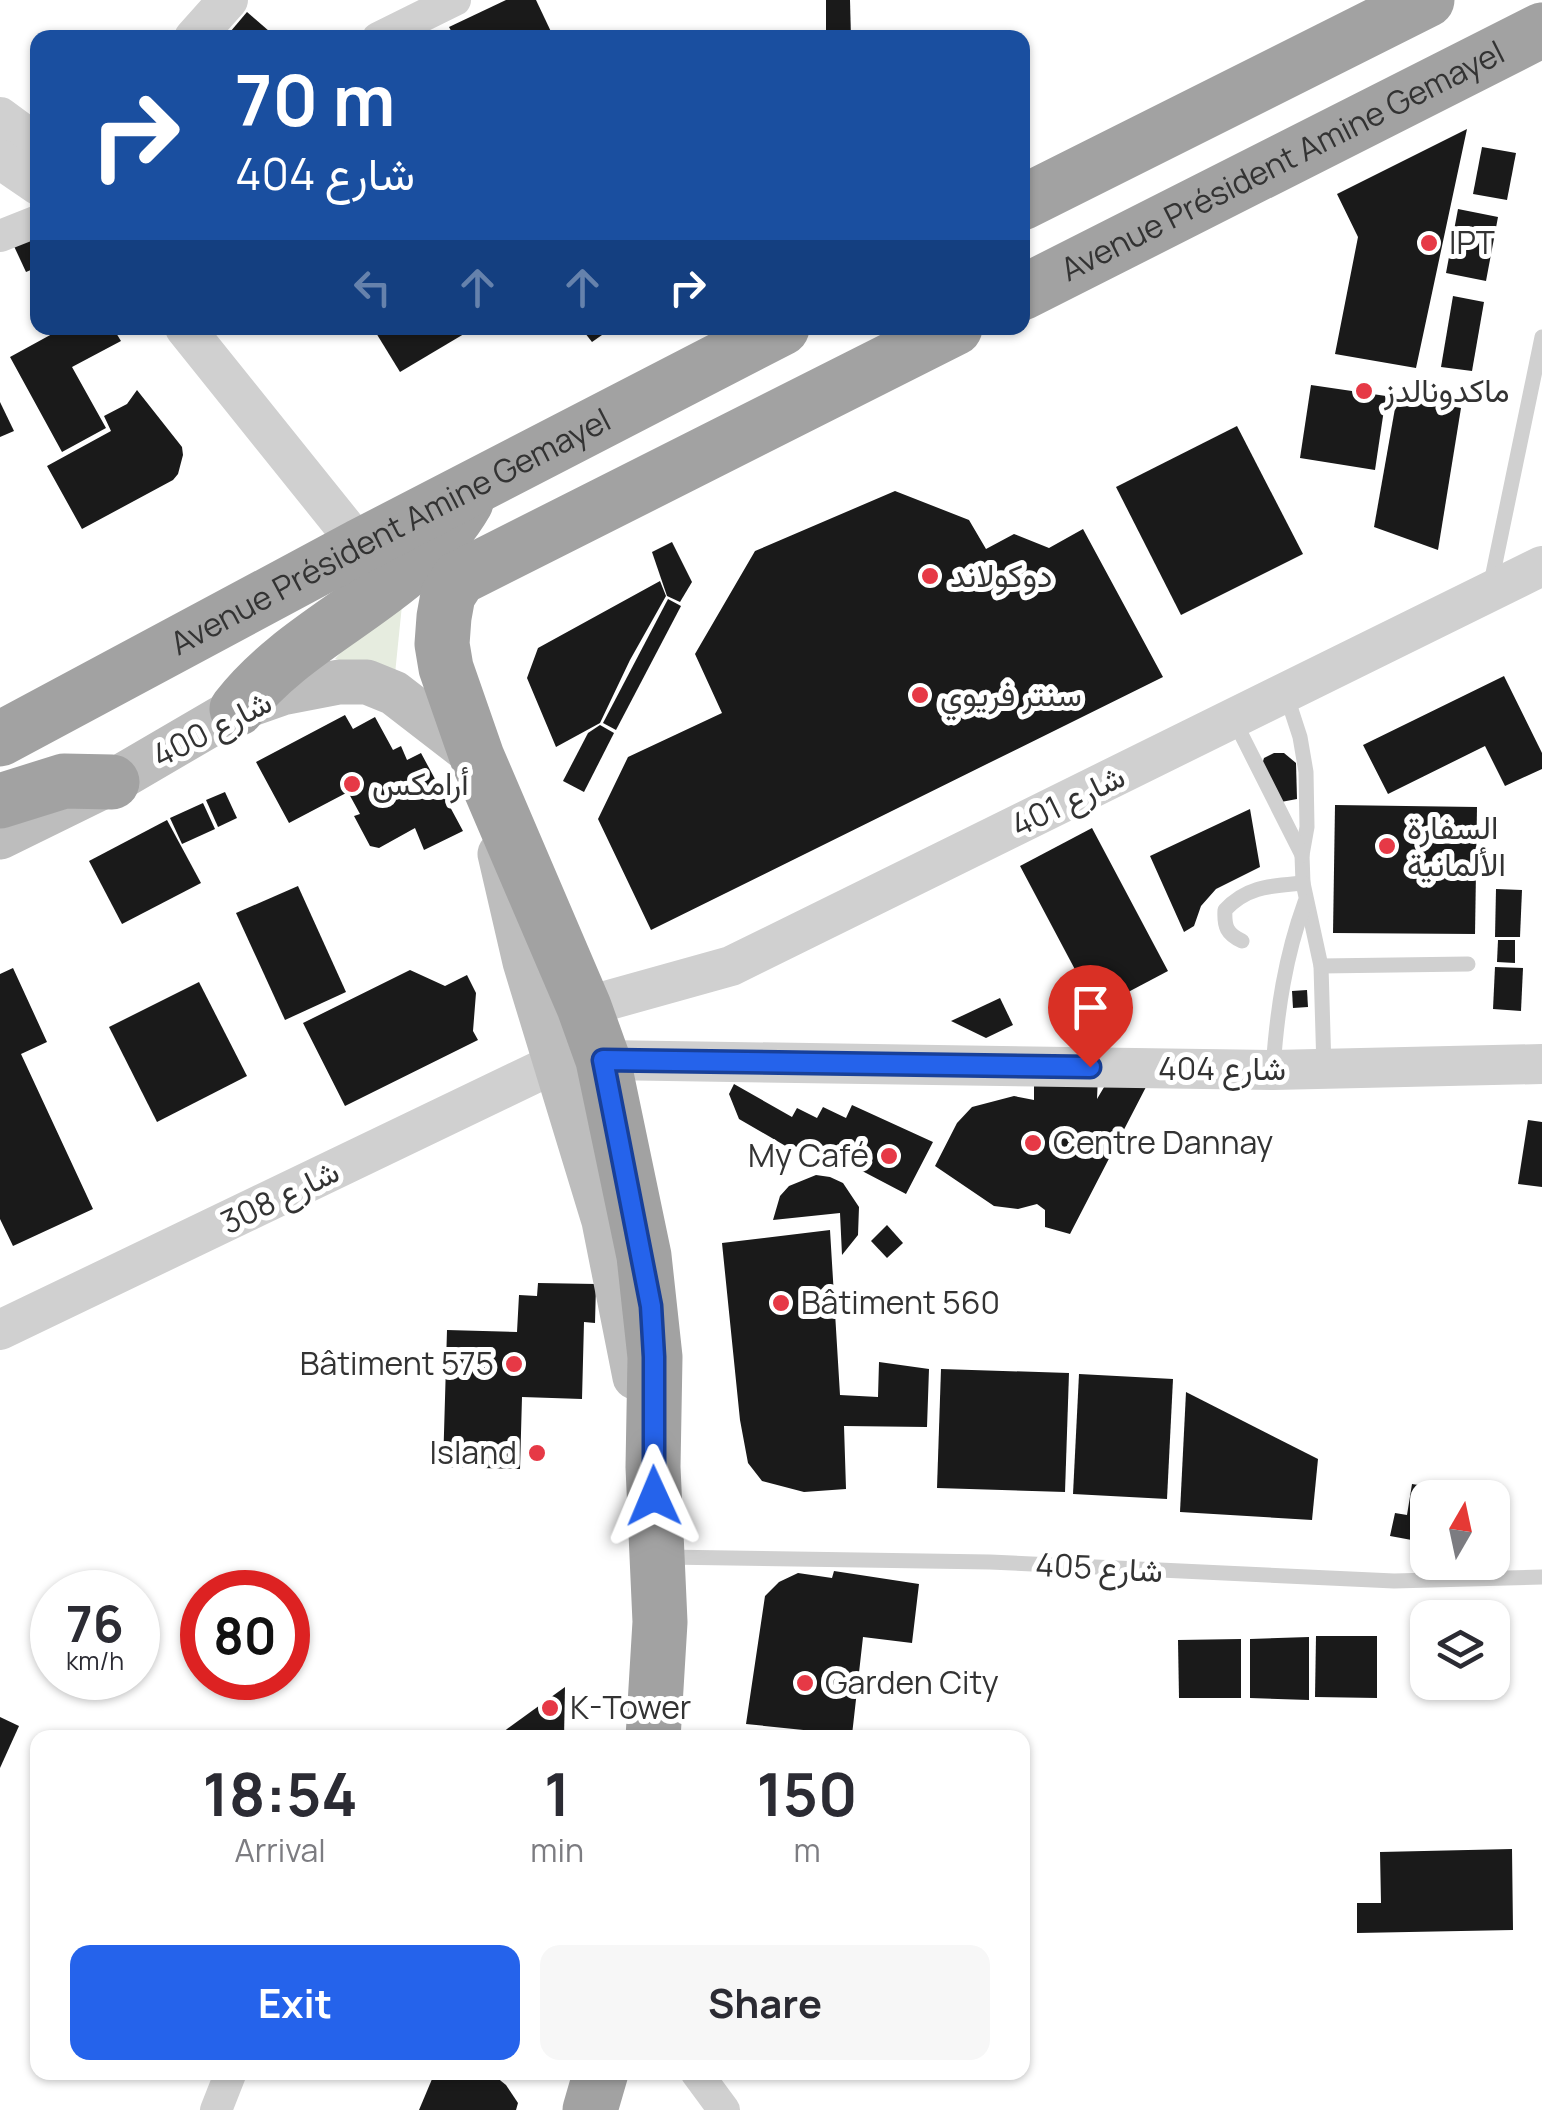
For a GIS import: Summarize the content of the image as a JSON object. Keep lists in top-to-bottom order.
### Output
{
  "streets": {
    "highway": ["Avenue Président Amine Gemayel"],
    "main road": ["شارع 400"],
    "street": ["شارع 401", "شارع 404", "شارع 308"],
    "lane": ["شارع 405"]
  },
  "crossings": [
    ["شارع 404", "شارع 308"]
  ],
  "places": [
    "IPT",
    "ماكدونالدز",
    "دوكولاند",
    "سنتر فريوي",
    "أرامكس",
    "السفارة الألمانية",
    "Centre Dannay",
    "My Café",
    "Bâtiment 560",
    "Bâtiment 575",
    "Island",
    "Garden City",
    "K-Tower"
  ],
  "north": "top",
  "page": {
    "turn": ["70 m", "شارع 404"],
    "speed": "76 km/h",
    "limit": "80",
    "eta": [
      "18:54",
      "Arrival",
      "1",
      "min",
      "150",
      "m"
    ],
    "buttons": ["Exit", "Share"]
  }
}
